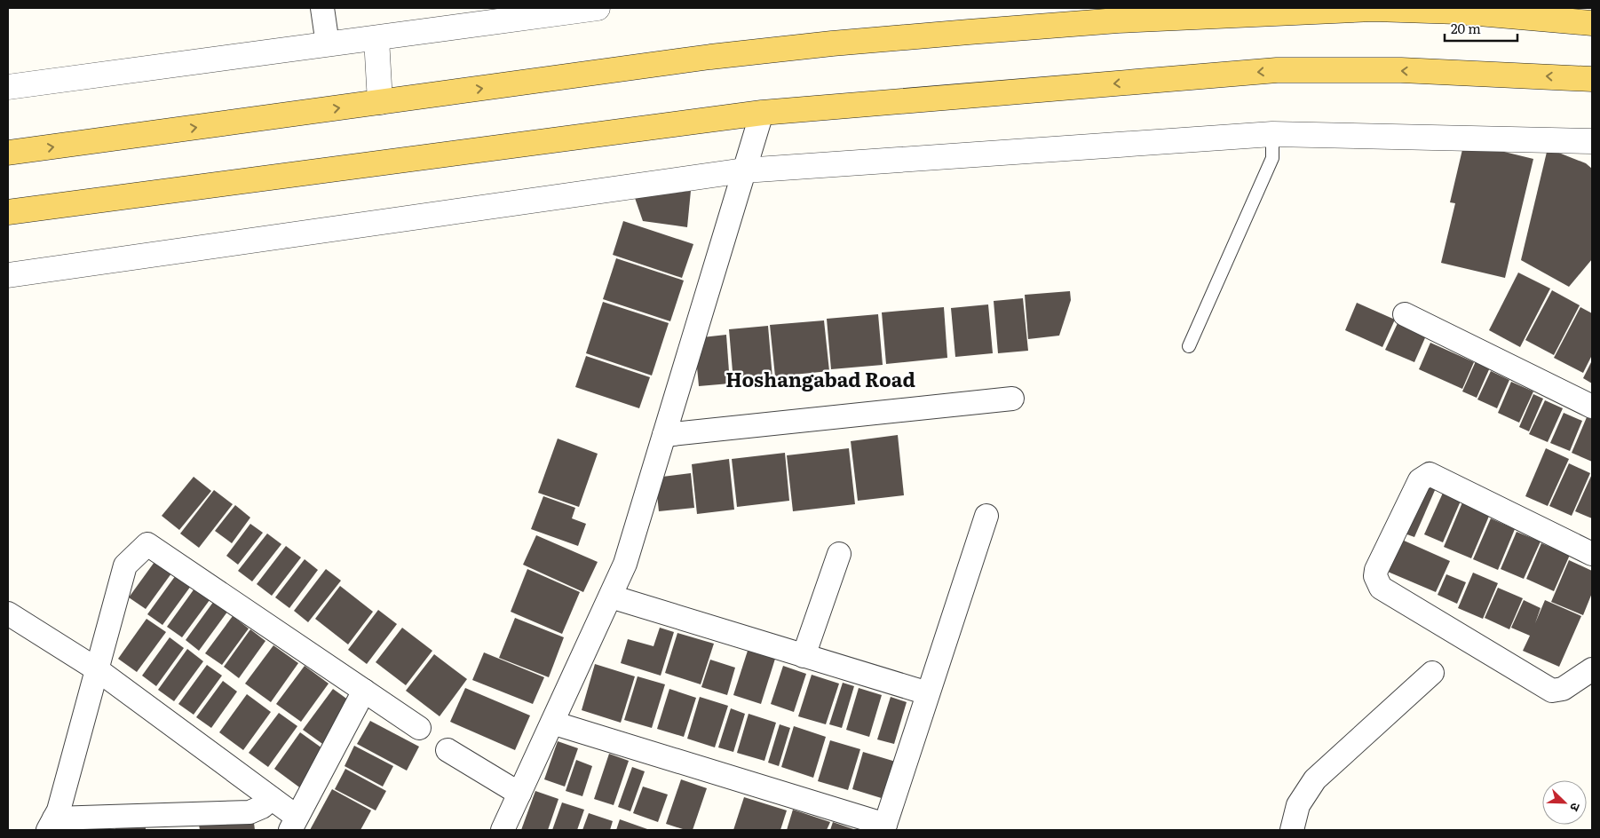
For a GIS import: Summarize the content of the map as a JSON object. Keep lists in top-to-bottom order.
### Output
{
  "districts": ["Hoshangabad Road"],
  "scale_bar": "20 m",
  "north": "bottom right"
}
